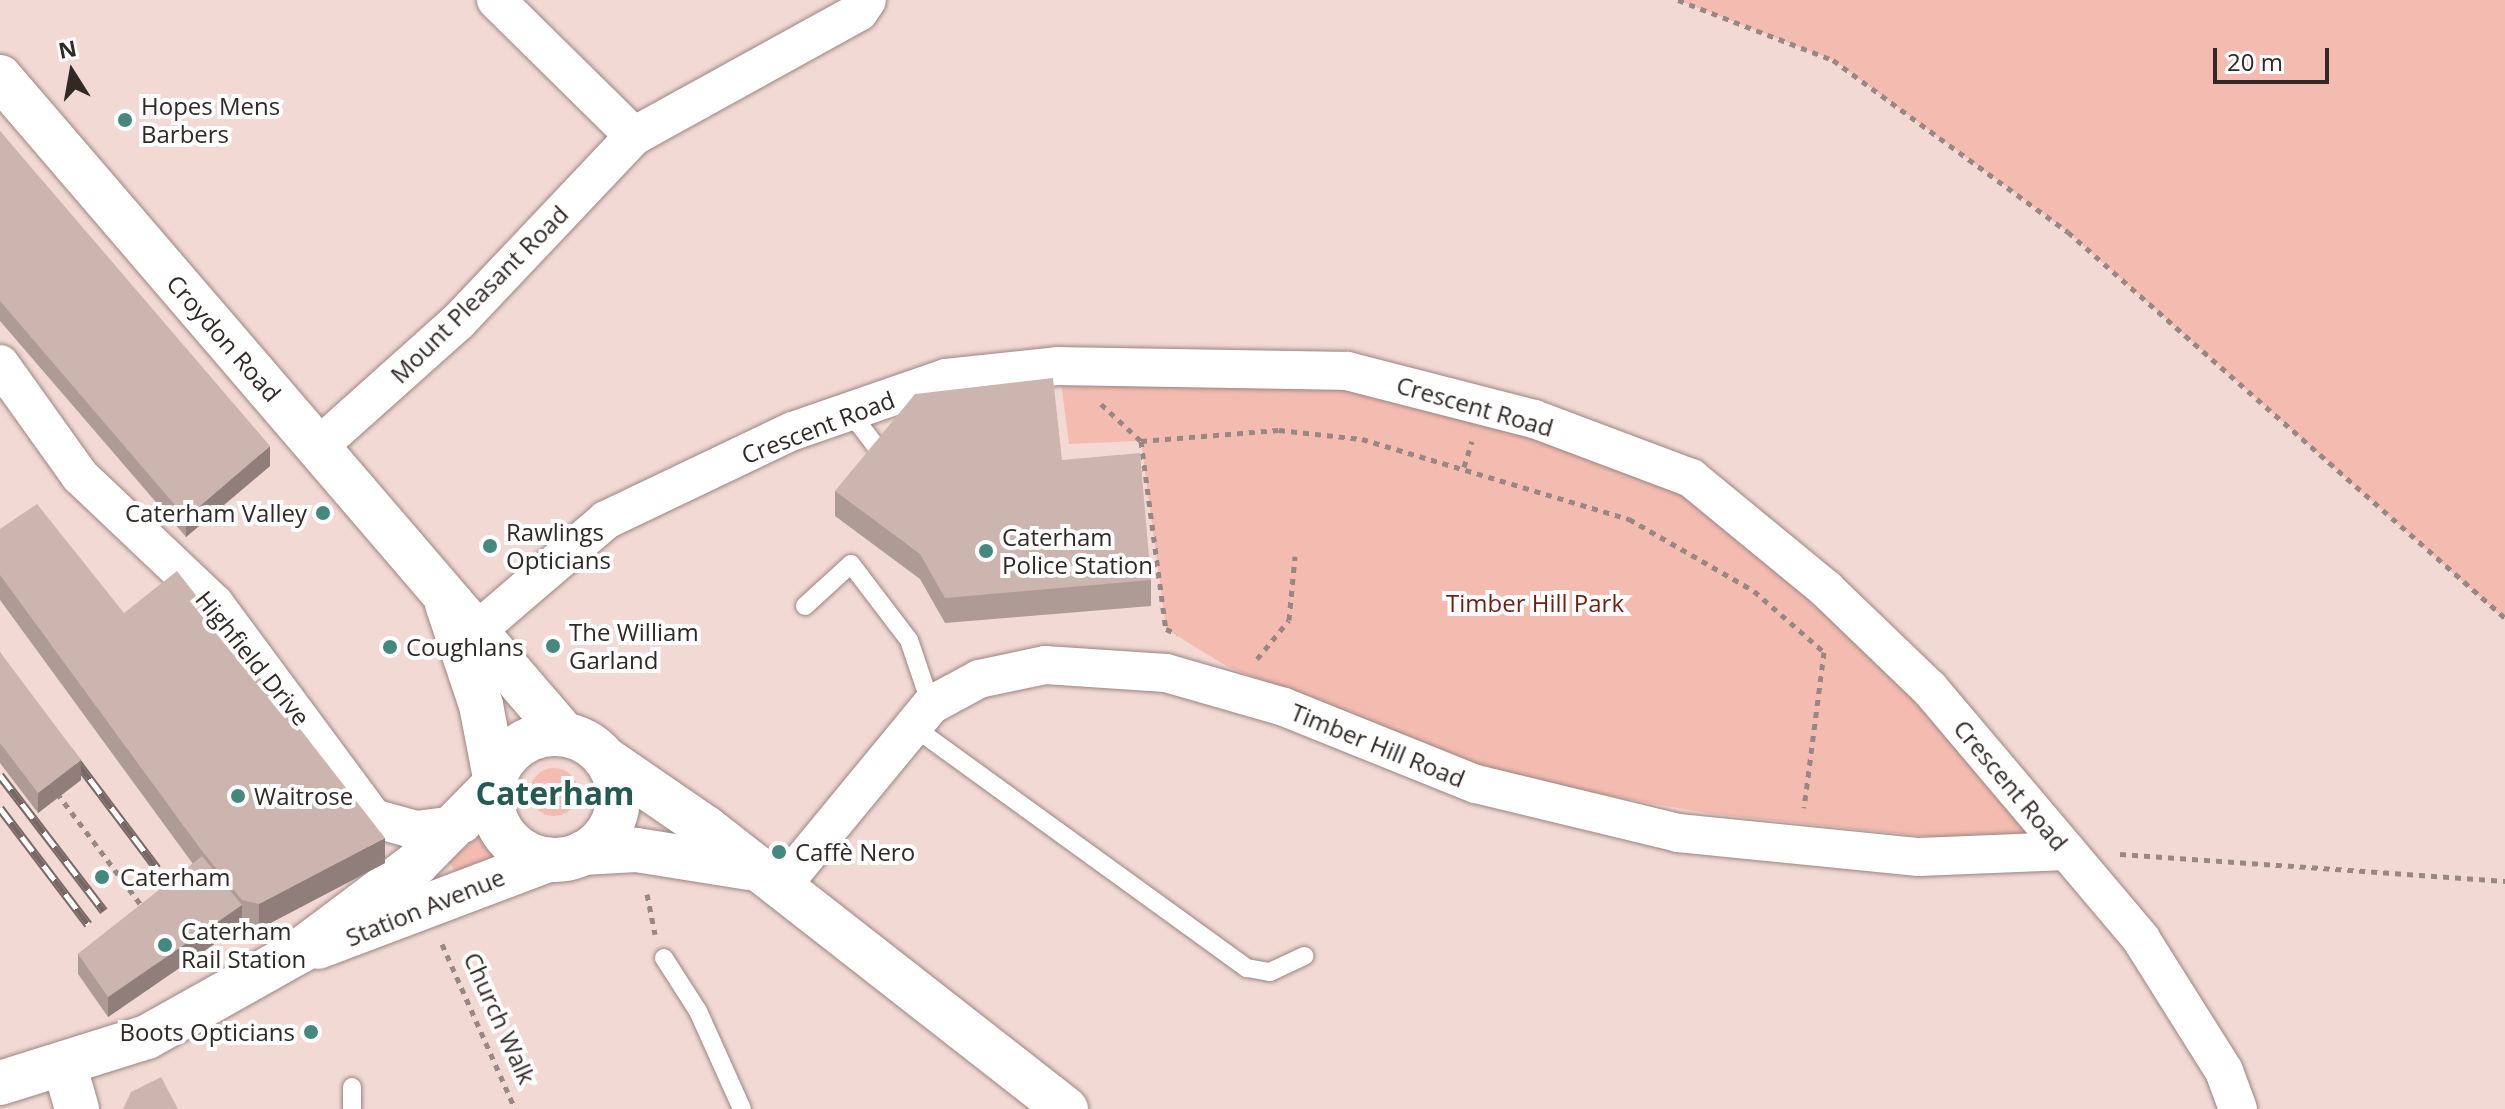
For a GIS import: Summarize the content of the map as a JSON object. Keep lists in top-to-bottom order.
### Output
{
  "streets": {
    "main road": ["Croydon Road", "Station Avenue"],
    "street": [
      "Mount Pleasant Road",
      "Crescent Road",
      "Highfield Drive",
      "Timber Hill Road"
    ],
    "path": ["Church Walk"]
  },
  "crossings": [
    ["Mount Pleasant Road", "Croydon Road"],
    ["Croydon Road", "Crescent Road"],
    ["Croydon Road", "Station Avenue"],
    ["Crescent Road", "Timber Hill Road"],
    ["Highfield Drive", "Station Avenue"],
    ["Station Avenue", "Church Walk"]
  ],
  "districts": ["Caterham"],
  "parks": ["Timber Hill Park"],
  "places": [
    "Hopes Mens Barbers",
    "Caterham Valley",
    "Rawlings Opticians",
    "Caterham Police Station",
    "The William Garland",
    "Coughlans",
    "Waitrose",
    "Caffè Nero",
    "Caterham",
    "Caterham Rail Station",
    "Boots Opticians"
  ],
  "scale_bar": "20 m",
  "north": "top"
}
